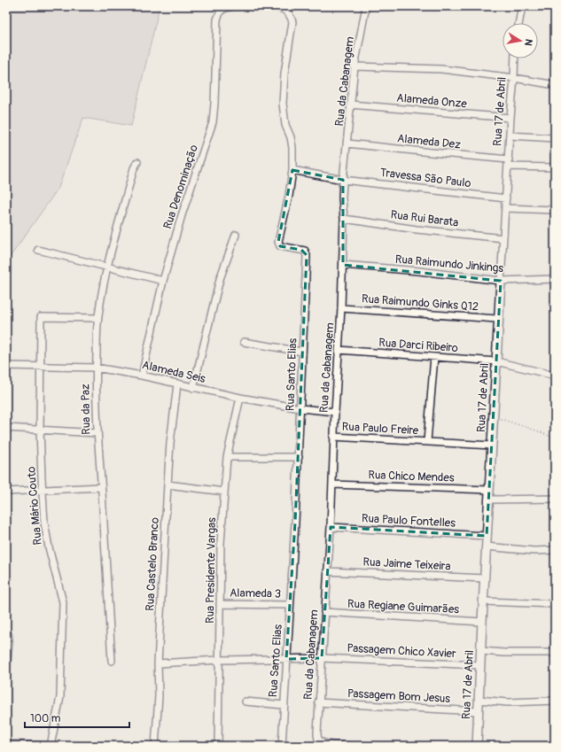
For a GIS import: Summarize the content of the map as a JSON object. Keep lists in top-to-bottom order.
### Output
{
  "streets": {
    "street": [
      "Rua da Cabanagem",
      "Alameda Onze",
      "Rua 17 de Abril",
      "Alameda Dez",
      "Travessa São Paulo",
      "Rua Denominação",
      "Rua Rui Barata",
      "Rua Raimundo Jinkings",
      "Rua Raimundo Ginks Q12",
      "Rua Darci Ribeiro",
      "Alameda Seis",
      "Rua Santo Elias",
      "Rua da Paz",
      "Rua Paulo Freire",
      "Rua Chico Mendes",
      "Rua Mário Couto",
      "Rua Paulo Fontelles",
      "Rua Castelo Branco",
      "Rua Jaime Teixeira",
      "Rua Presidente Vargas",
      "Alameda 3",
      "Rua Regiane Guimarães",
      "Passagem Chico Xavier",
      "Passagem Bom Jesus"
    ]
  },
  "crossings": [
    ["Rua da Cabanagem", "Alameda Onze"],
    ["Rua da Cabanagem", "Alameda Dez"],
    ["Rua da Cabanagem", "Travessa São Paulo"],
    ["Rua da Cabanagem", "Rua Rui Barata"],
    ["Rua da Cabanagem", "Rua Raimundo Jinkings"],
    ["Rua da Cabanagem", "Rua Raimundo Ginks Q12"],
    ["Rua da Cabanagem", "Rua Darci Ribeiro"],
    ["Rua da Cabanagem", "Alameda Seis"],
    ["Rua da Cabanagem", "Rua Paulo Freire"],
    ["Rua da Cabanagem", "Rua Chico Mendes"],
    ["Rua da Cabanagem", "Rua Paulo Fontelles"],
    ["Rua da Cabanagem", "Rua Jaime Teixeira"],
    ["Rua da Cabanagem", "Rua Regiane Guimarães"],
    ["Rua da Cabanagem", "Passagem Chico Xavier"],
    ["Rua da Cabanagem", "Passagem Bom Jesus"],
    ["Alameda Onze", "Rua 17 de Abril"],
    ["Rua 17 de Abril", "Alameda Dez"],
    ["Rua 17 de Abril", "Travessa São Paulo"],
    ["Rua 17 de Abril", "Rua Rui Barata"],
    ["Rua 17 de Abril", "Rua Raimundo Jinkings"],
    ["Rua 17 de Abril", "Rua Raimundo Ginks Q12"],
    ["Rua 17 de Abril", "Rua Darci Ribeiro"],
    ["Rua 17 de Abril", "Rua Paulo Freire"],
    ["Rua 17 de Abril", "Rua Chico Mendes"],
    ["Rua 17 de Abril", "Rua Paulo Fontelles"],
    ["Rua 17 de Abril", "Rua Jaime Teixeira"],
    ["Rua 17 de Abril", "Rua Regiane Guimarães"],
    ["Rua 17 de Abril", "Passagem Chico Xavier"],
    ["Rua 17 de Abril", "Passagem Bom Jesus"],
    ["Travessa São Paulo", "Rua Santo Elias"],
    ["Rua Denominação", "Alameda Seis"],
    ["Rua Denominação", "Rua Santo Elias"],
    ["Rua Darci Ribeiro", "Rua Paulo Freire"],
    ["Alameda Seis", "Rua Santo Elias"],
    ["Alameda Seis", "Rua da Paz"],
    ["Alameda Seis", "Rua Mário Couto"],
    ["Alameda Seis", "Rua Castelo Branco"],
    ["Alameda Seis", "Rua Presidente Vargas"],
    ["Rua Santo Elias", "Alameda 3"],
    ["Rua Santo Elias", "Passagem Chico Xavier"],
    ["Rua da Paz", "Rua Mário Couto"],
    ["Rua Castelo Branco", "Passagem Chico Xavier"],
    ["Rua Presidente Vargas", "Alameda 3"],
    ["Rua Presidente Vargas", "Passagem Chico Xavier"]
  ],
  "scale_bar": "100 m",
  "north": "right"
}
